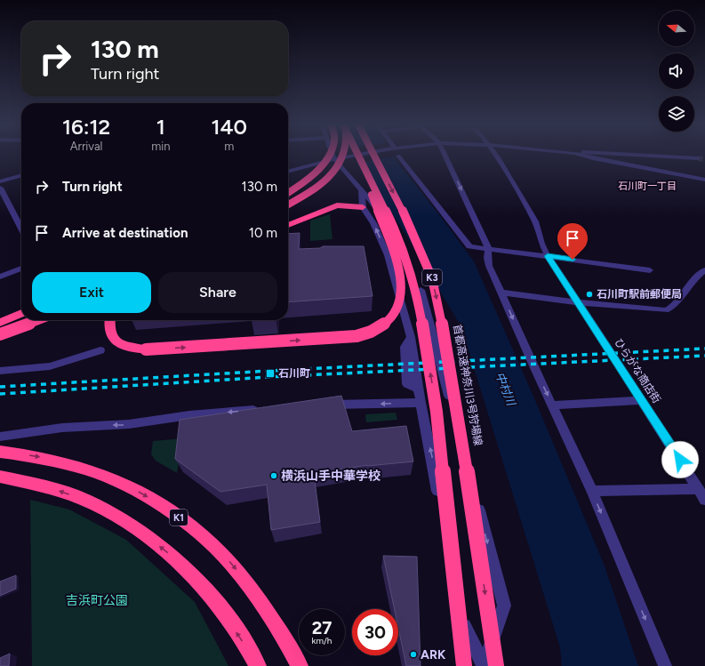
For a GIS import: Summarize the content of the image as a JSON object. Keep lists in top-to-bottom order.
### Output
{
  "streets": {
    "highway": ["K3", "首都高速神奈川3号狩場線", "K1"],
    "street": ["ひらがな商店街"]
  },
  "districts": ["石川町一丁目"],
  "water": ["中村川"],
  "parks": ["吉浜町公園"],
  "places": {
    "other": ["石川町駅前郵便局", "横浜山手中華学校", "ARK"],
    "transit": ["石川町"]
  },
  "north": "left",
  "page": {
    "turn": ["130 m", "Turn right"],
    "eta": [
      "16:12",
      "Arrival",
      "1",
      "min",
      "140",
      "m"
    ],
    "list": [
      {
        "name": "Turn right",
        "value": "130 m"
      },
      {
        "name": "Arrive at destination",
        "value": "10 m"
      }
    ],
    "buttons": ["Exit", "Share"],
    "speed": "27 km/h",
    "limit": "30"
  }
}
